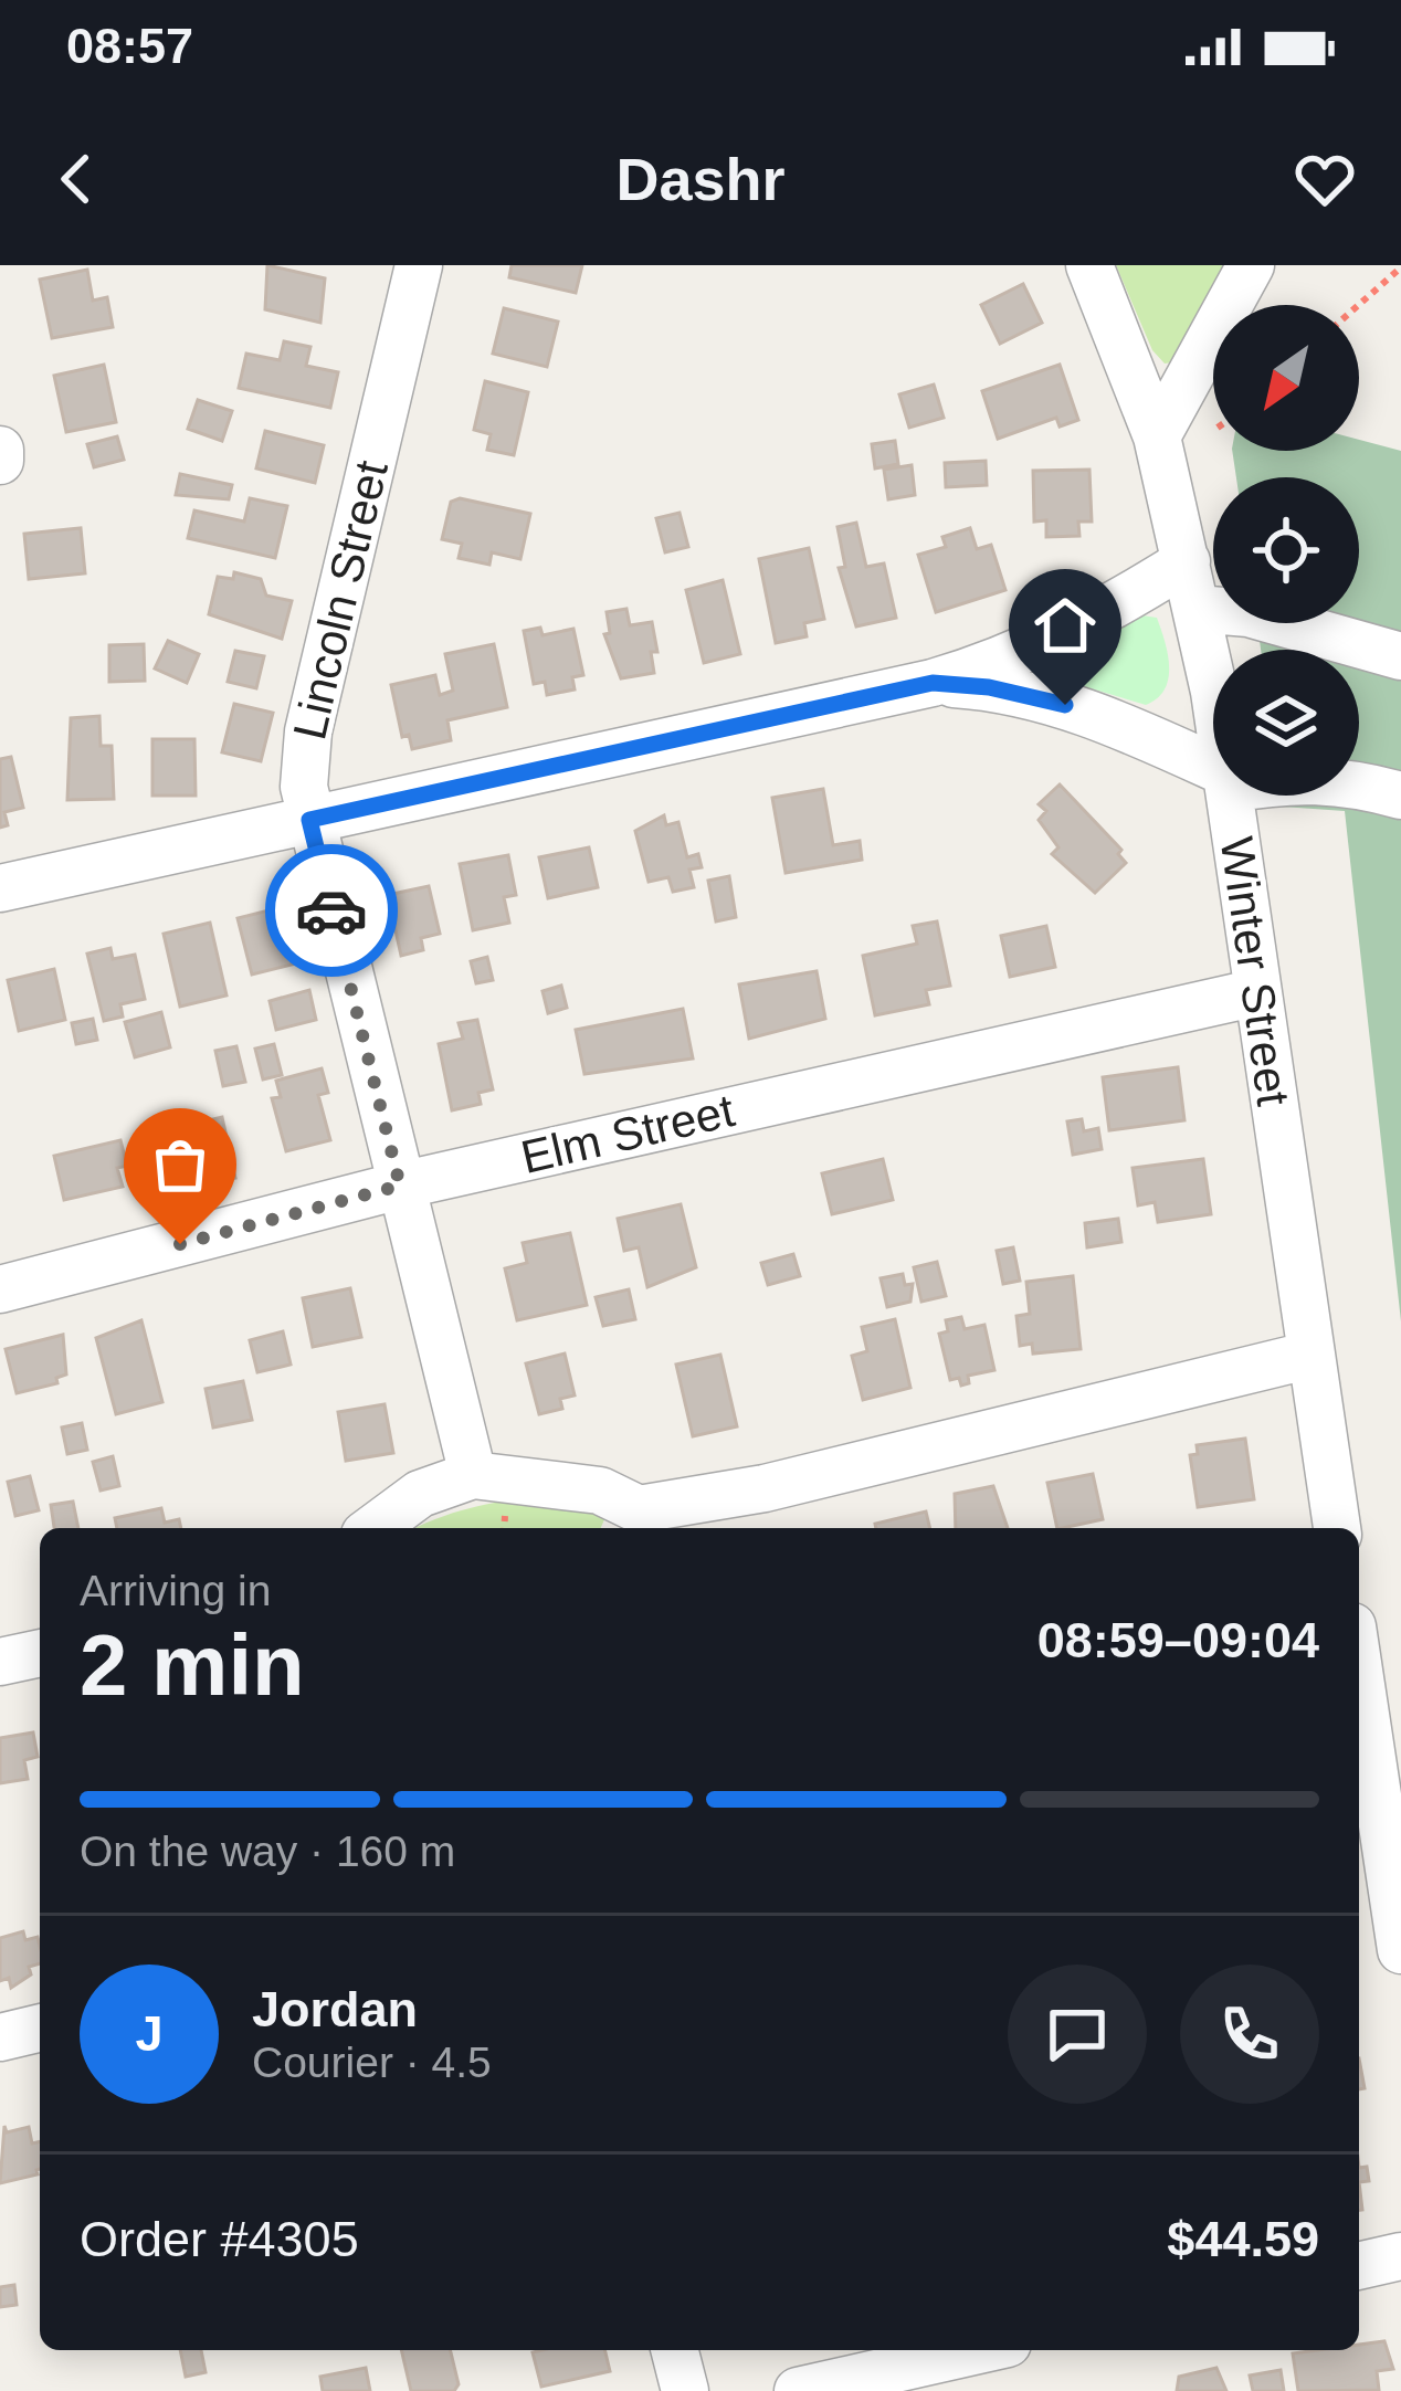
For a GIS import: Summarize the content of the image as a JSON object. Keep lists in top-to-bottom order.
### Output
{
  "streets": {
    "street": ["Lincoln Street", "Winter Street", "Elm Street"]
  },
  "crossings": [
    ["Lincoln Street", "Elm Street"],
    ["Winter Street", "Elm Street"]
  ],
  "north": "bottom left",
  "page": {
    "status": "08:57",
    "header": "Dashr",
    "heading": ["2 min", "Arriving in", "08:59–09:04"],
    "panel": [
      "Jordan",
      "Courier · 4.5",
      "Order #4305",
      "$44.59"
    ],
    "bar": "On the way · 160 m",
    "round": "J"
  }
}
